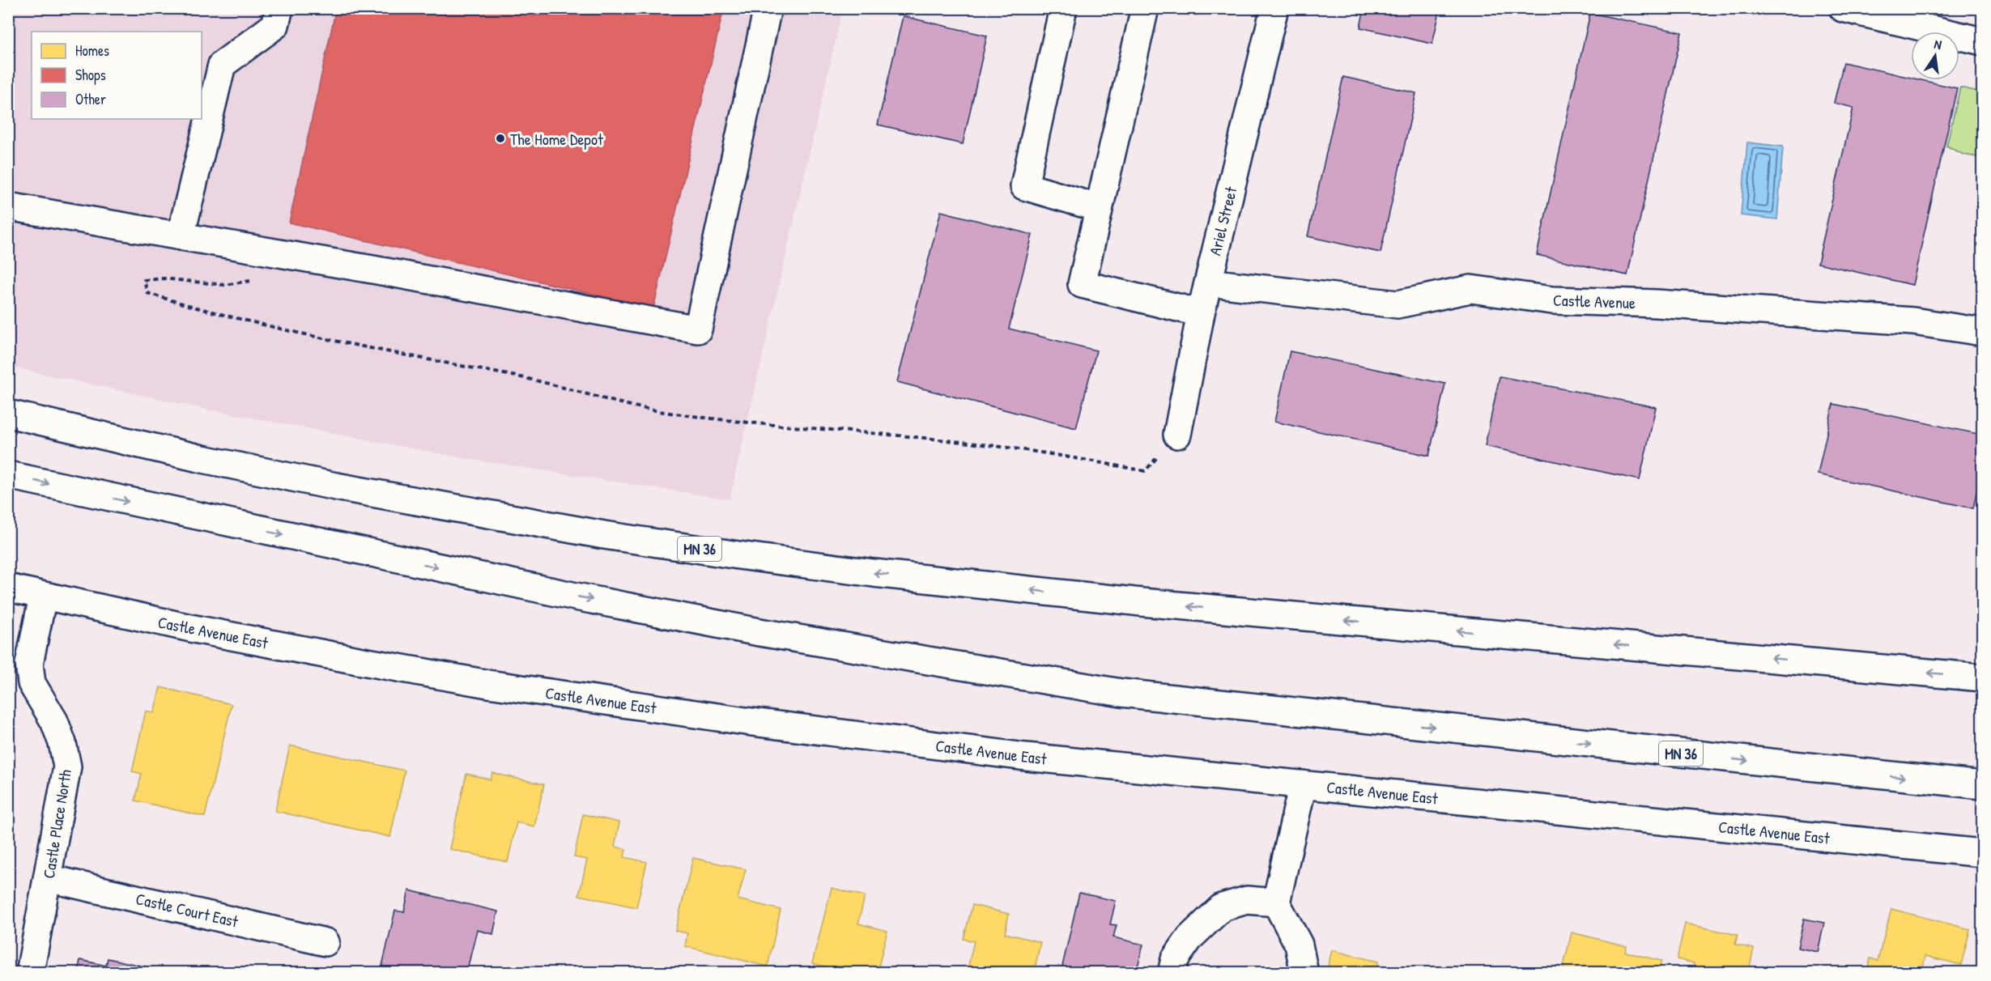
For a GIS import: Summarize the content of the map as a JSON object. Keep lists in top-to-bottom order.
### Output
{
  "streets": {
    "main road": [
      "Ariel Street",
      "Castle Avenue",
      "MN 36",
      "Castle Avenue East",
      "Castle Place North",
      "Castle Court East"
    ]
  },
  "crossings": [
    ["Ariel Street", "Castle Avenue"],
    ["Castle Avenue East", "Castle Place North"],
    ["Castle Place North", "Castle Court East"]
  ],
  "places": ["The Home Depot"],
  "legend": ["Homes", "Shops", "Other"],
  "north": "top"
}
